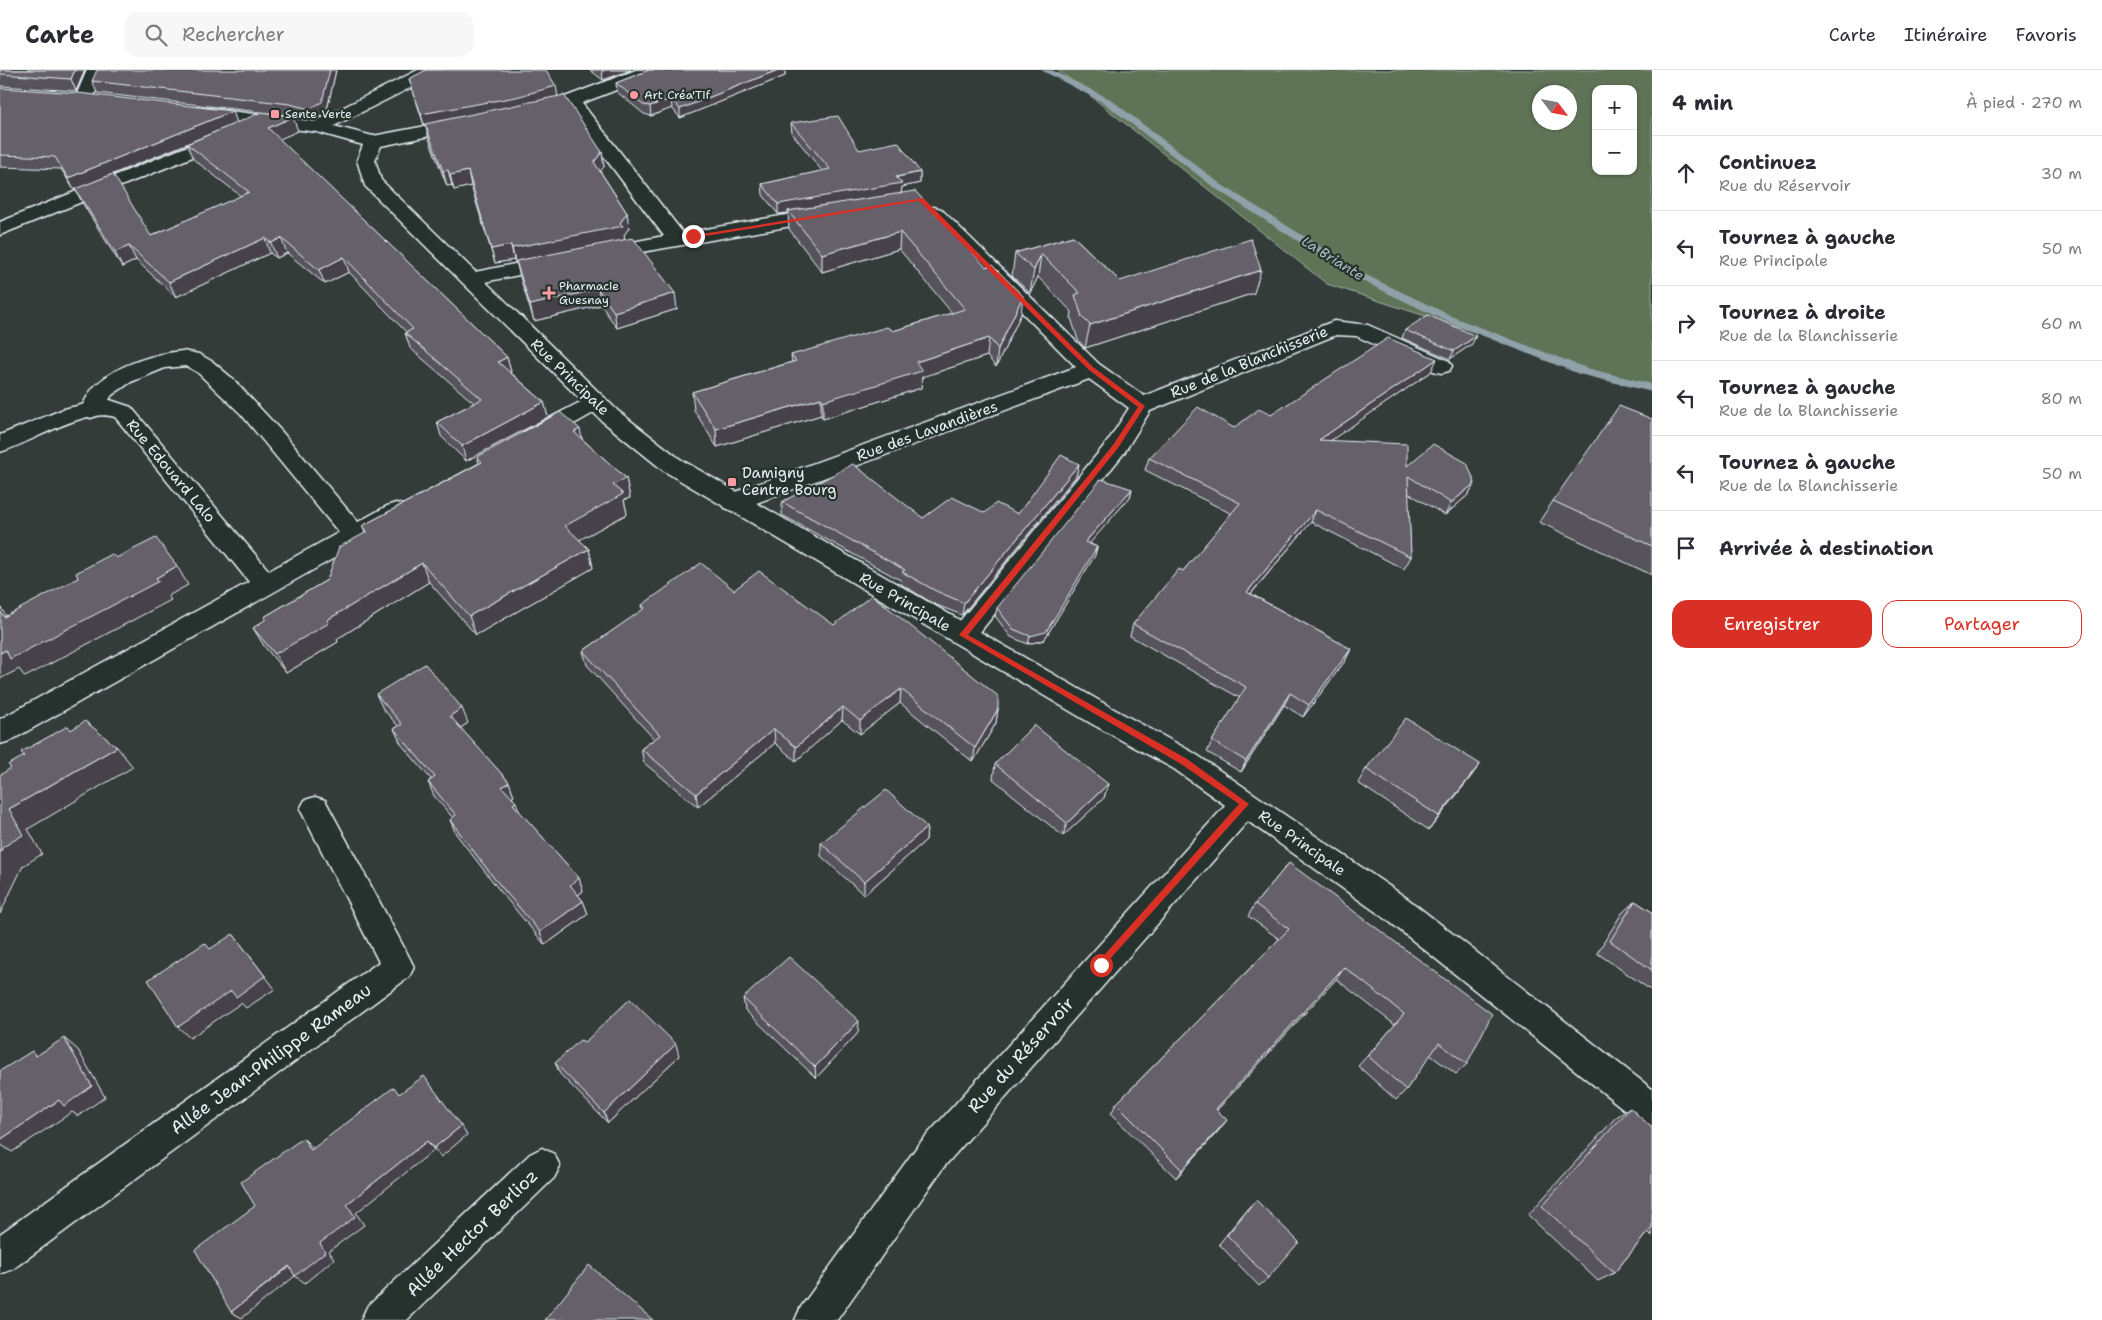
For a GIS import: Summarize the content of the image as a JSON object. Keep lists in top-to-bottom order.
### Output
{
  "streets": {
    "street": [
      "Rue de la Blanchisserie",
      "Rue Principale",
      "Rue des Lavandières",
      "Rue Edouard Lalo",
      "Rue du Réservoir",
      "Allée Jean-Philippe Rameau",
      "Allée Hector Berlioz"
    ]
  },
  "crossings": [
    ["Rue Principale", "Rue des Lavandières"],
    ["Rue Principale", "Rue du Réservoir"]
  ],
  "water": ["La Briante"],
  "places": {
    "other": ["Art Créa'Tif"],
    "transit": ["Sente Verte", "Damigny Centre Bourg"],
    "health": ["Pharmacie Guesnay"]
  },
  "north": "bottom right",
  "page": {
    "header": "Carte",
    "search": "Rechercher",
    "nav": ["Carte", "Itinéraire", "Favoris"],
    "heading": ["4 min", "À pied · 270 m"],
    "map_buttons": ["+", "−"],
    "list": [
      ["Continuez", "Rue du Réservoir", "30 m"],
      ["Tournez à gauche", "Rue Principale", "50 m"],
      ["Tournez à droite", "Rue de la Blanchisserie", "60 m"],
      ["Tournez à gauche", "Rue de la Blanchisserie", "80 m"],
      ["Tournez à gauche", "Rue de la Blanchisserie", "50 m"],
      "Arrivée à destination"
    ],
    "buttons": ["Enregistrer", "Partager"]
  }
}
